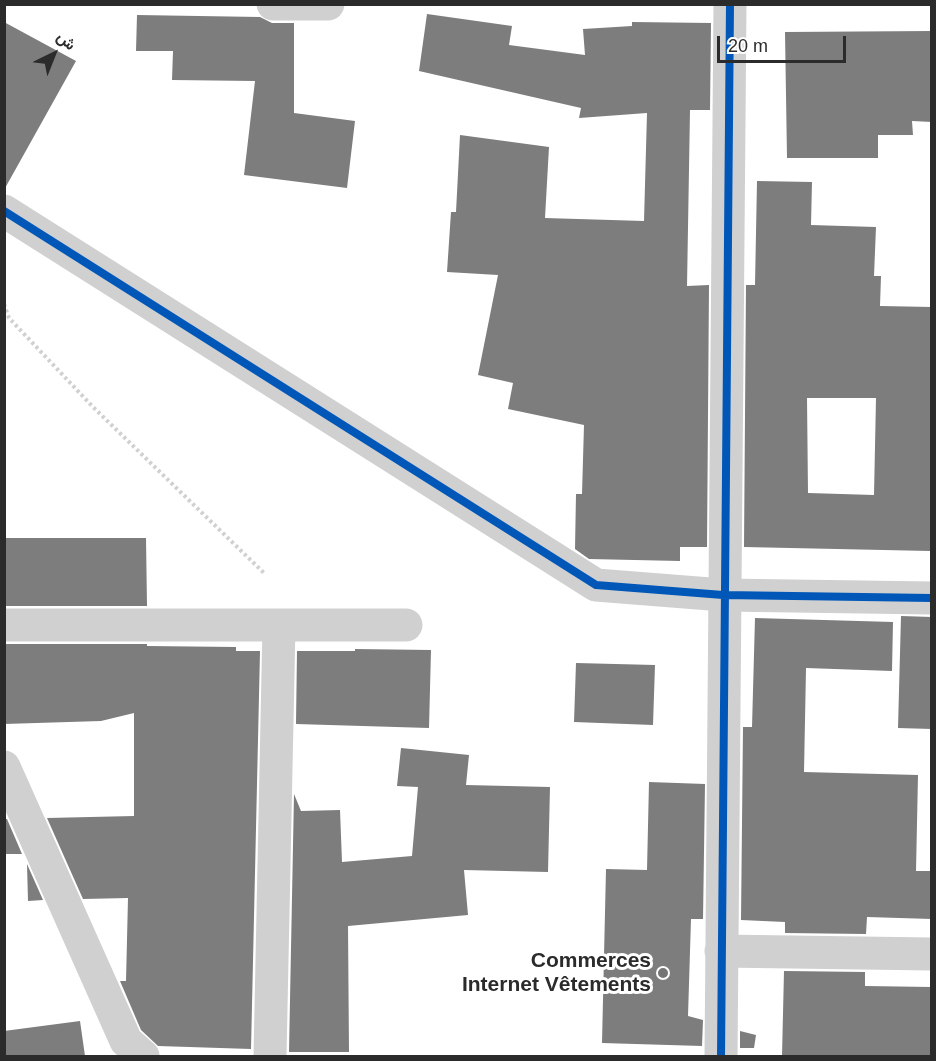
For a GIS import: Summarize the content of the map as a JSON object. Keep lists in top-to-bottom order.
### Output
{
  "places": ["Commerces Internet Vêtements"],
  "scale_bar": "20 m",
  "north": "top right"
}
